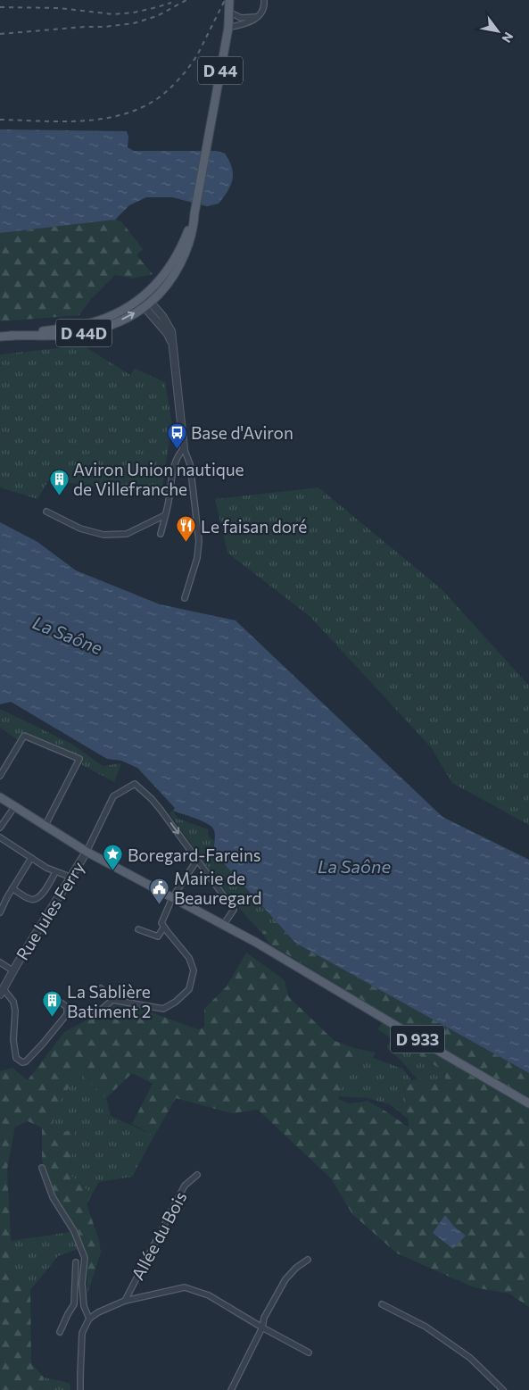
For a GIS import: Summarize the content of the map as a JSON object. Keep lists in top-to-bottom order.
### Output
{
  "streets": {
    "main road": ["D 44", "D 44D", "D 933"],
    "street": ["Rue Jules Ferry", "Allée du Bois"]
  },
  "crossings": [
    ["D 44", "D 44D"],
    ["Rue Jules Ferry", "D 933"]
  ],
  "water": ["La Saône"],
  "places": {
    "bus stop": ["Base d'Aviron"],
    "building": ["Aviron Union nautique de Villefranche", "La Sablière Batiment 2"],
    "restaurant": ["Le faisan doré"],
    "place": ["Boregard-Fareins"],
    "public building": ["Mairie de Beauregard"]
  },
  "north": "bottom right"
}
